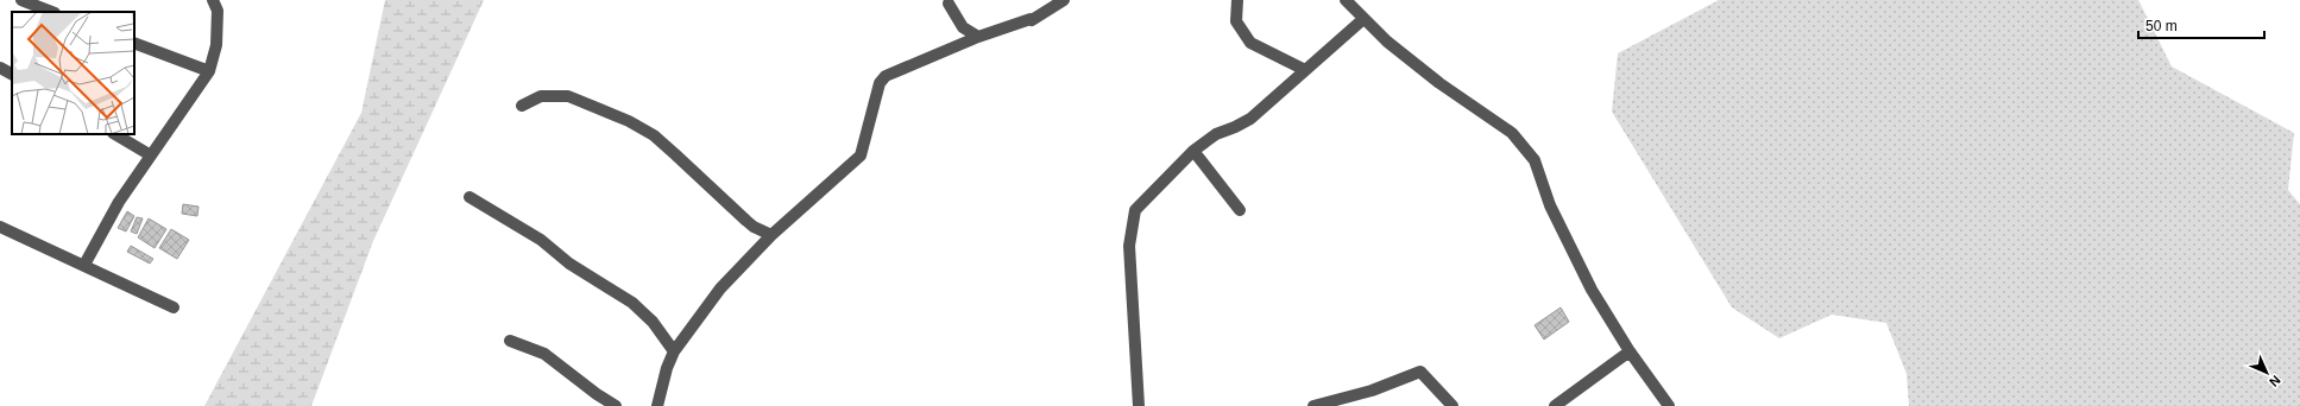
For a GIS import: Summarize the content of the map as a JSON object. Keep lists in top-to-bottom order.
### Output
{
  "scale_bar": "50 m",
  "north": "bottom right"
}
